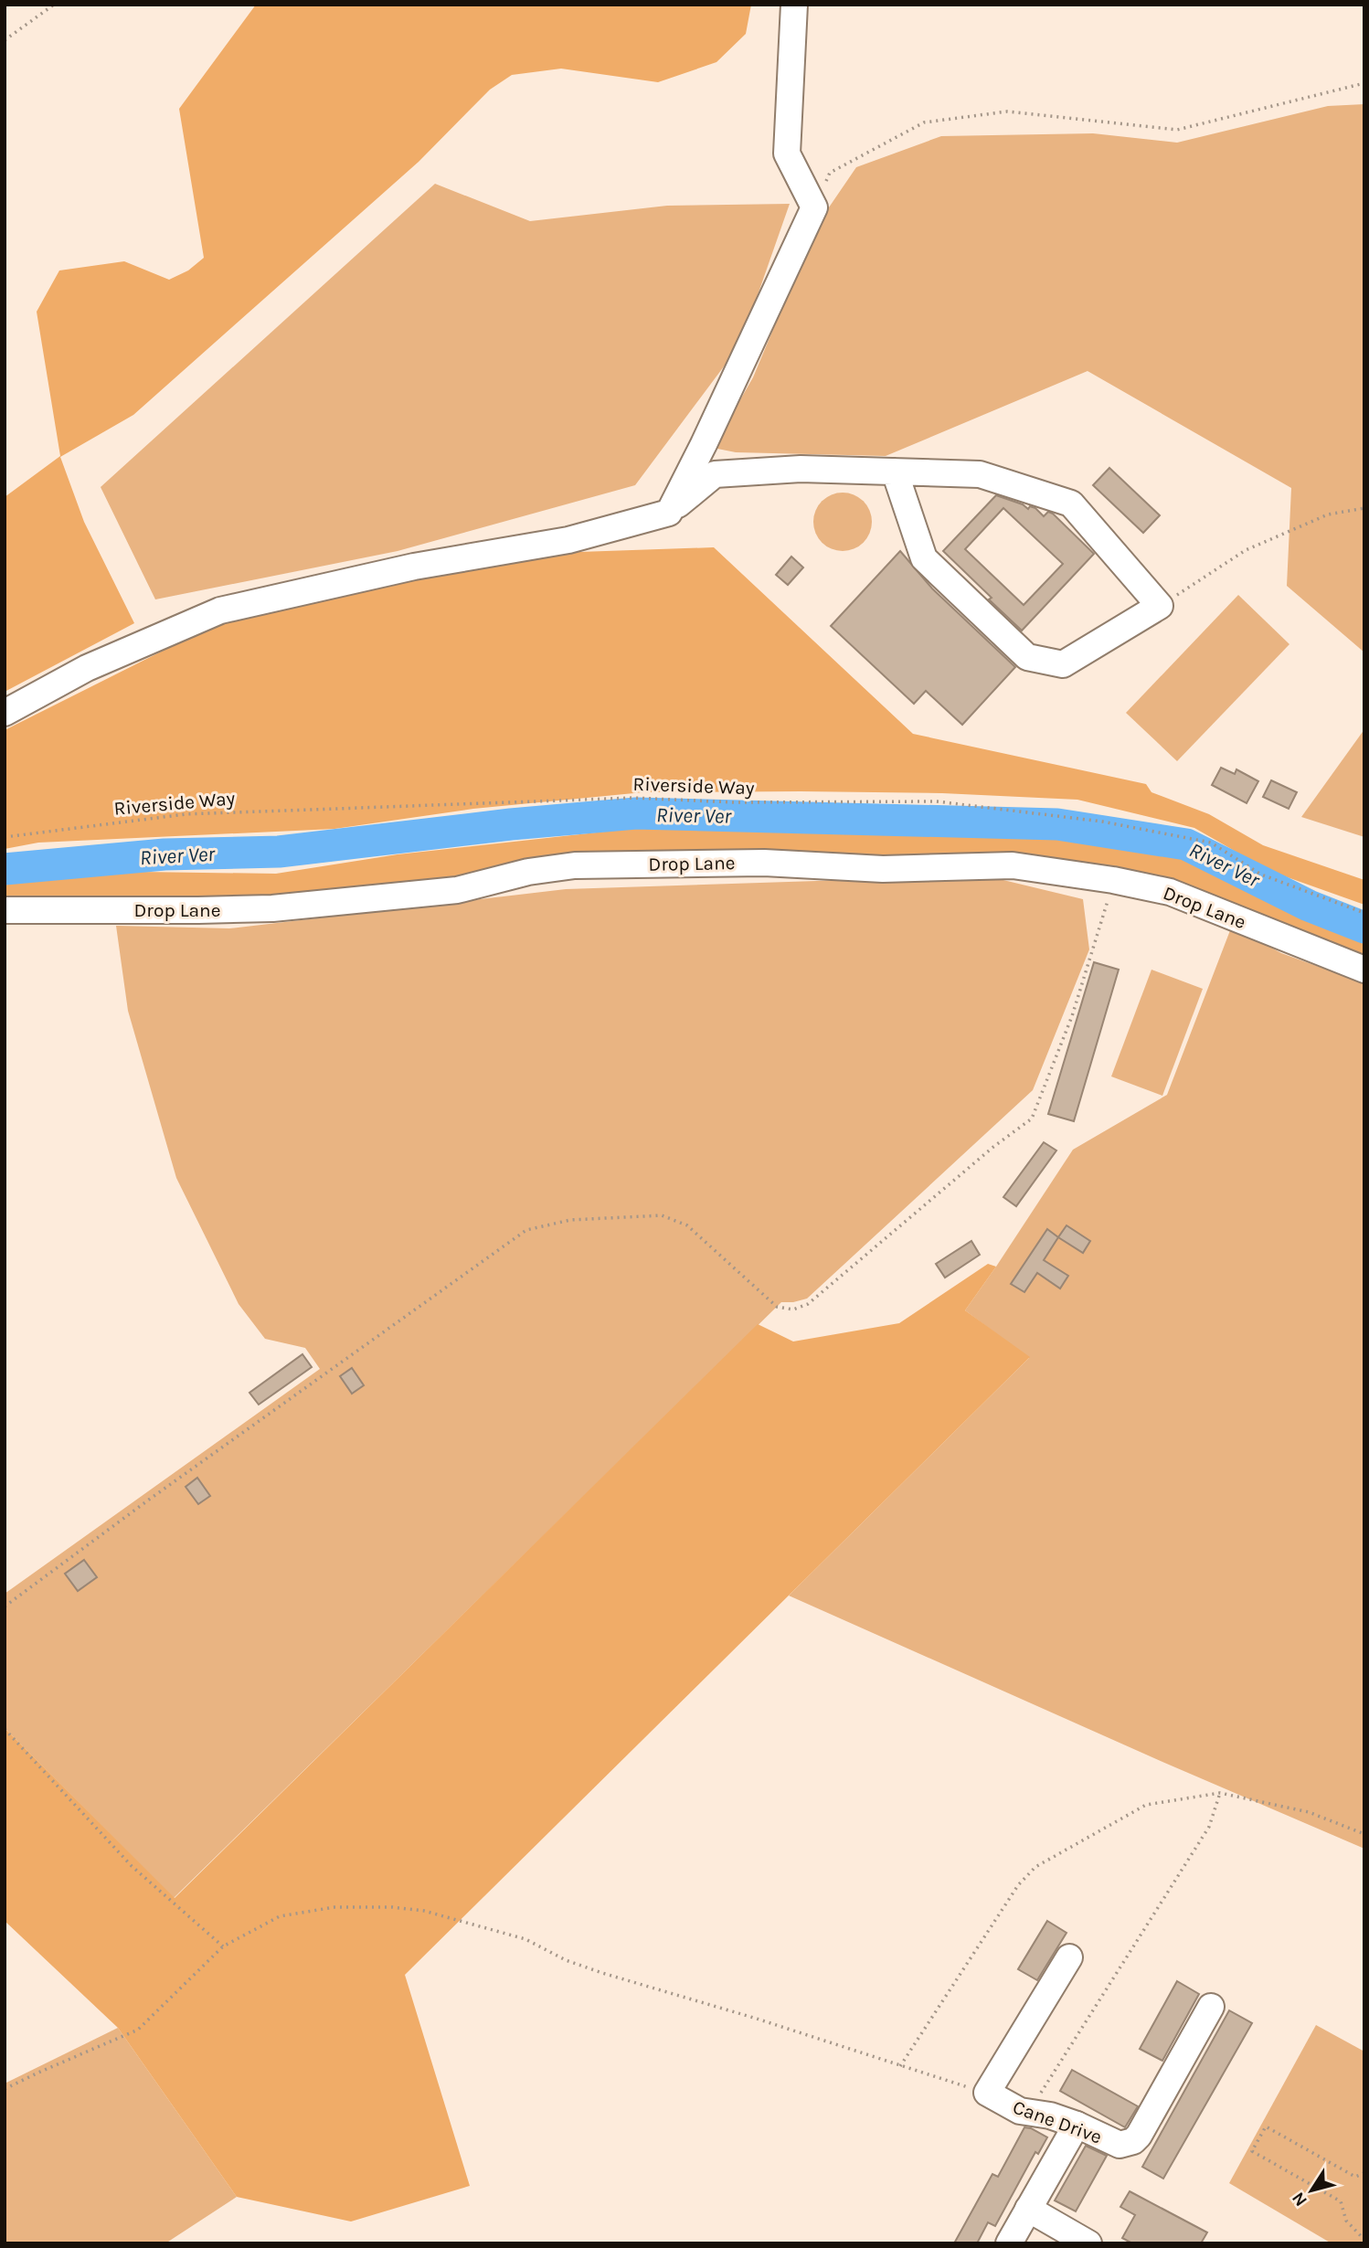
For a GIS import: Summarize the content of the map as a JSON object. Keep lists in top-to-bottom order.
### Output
{
  "streets": {
    "street": ["Drop Lane", "Cane Drive"],
    "path": ["Riverside Way"]
  },
  "water": ["River Ver"],
  "north": "bottom left"
}
